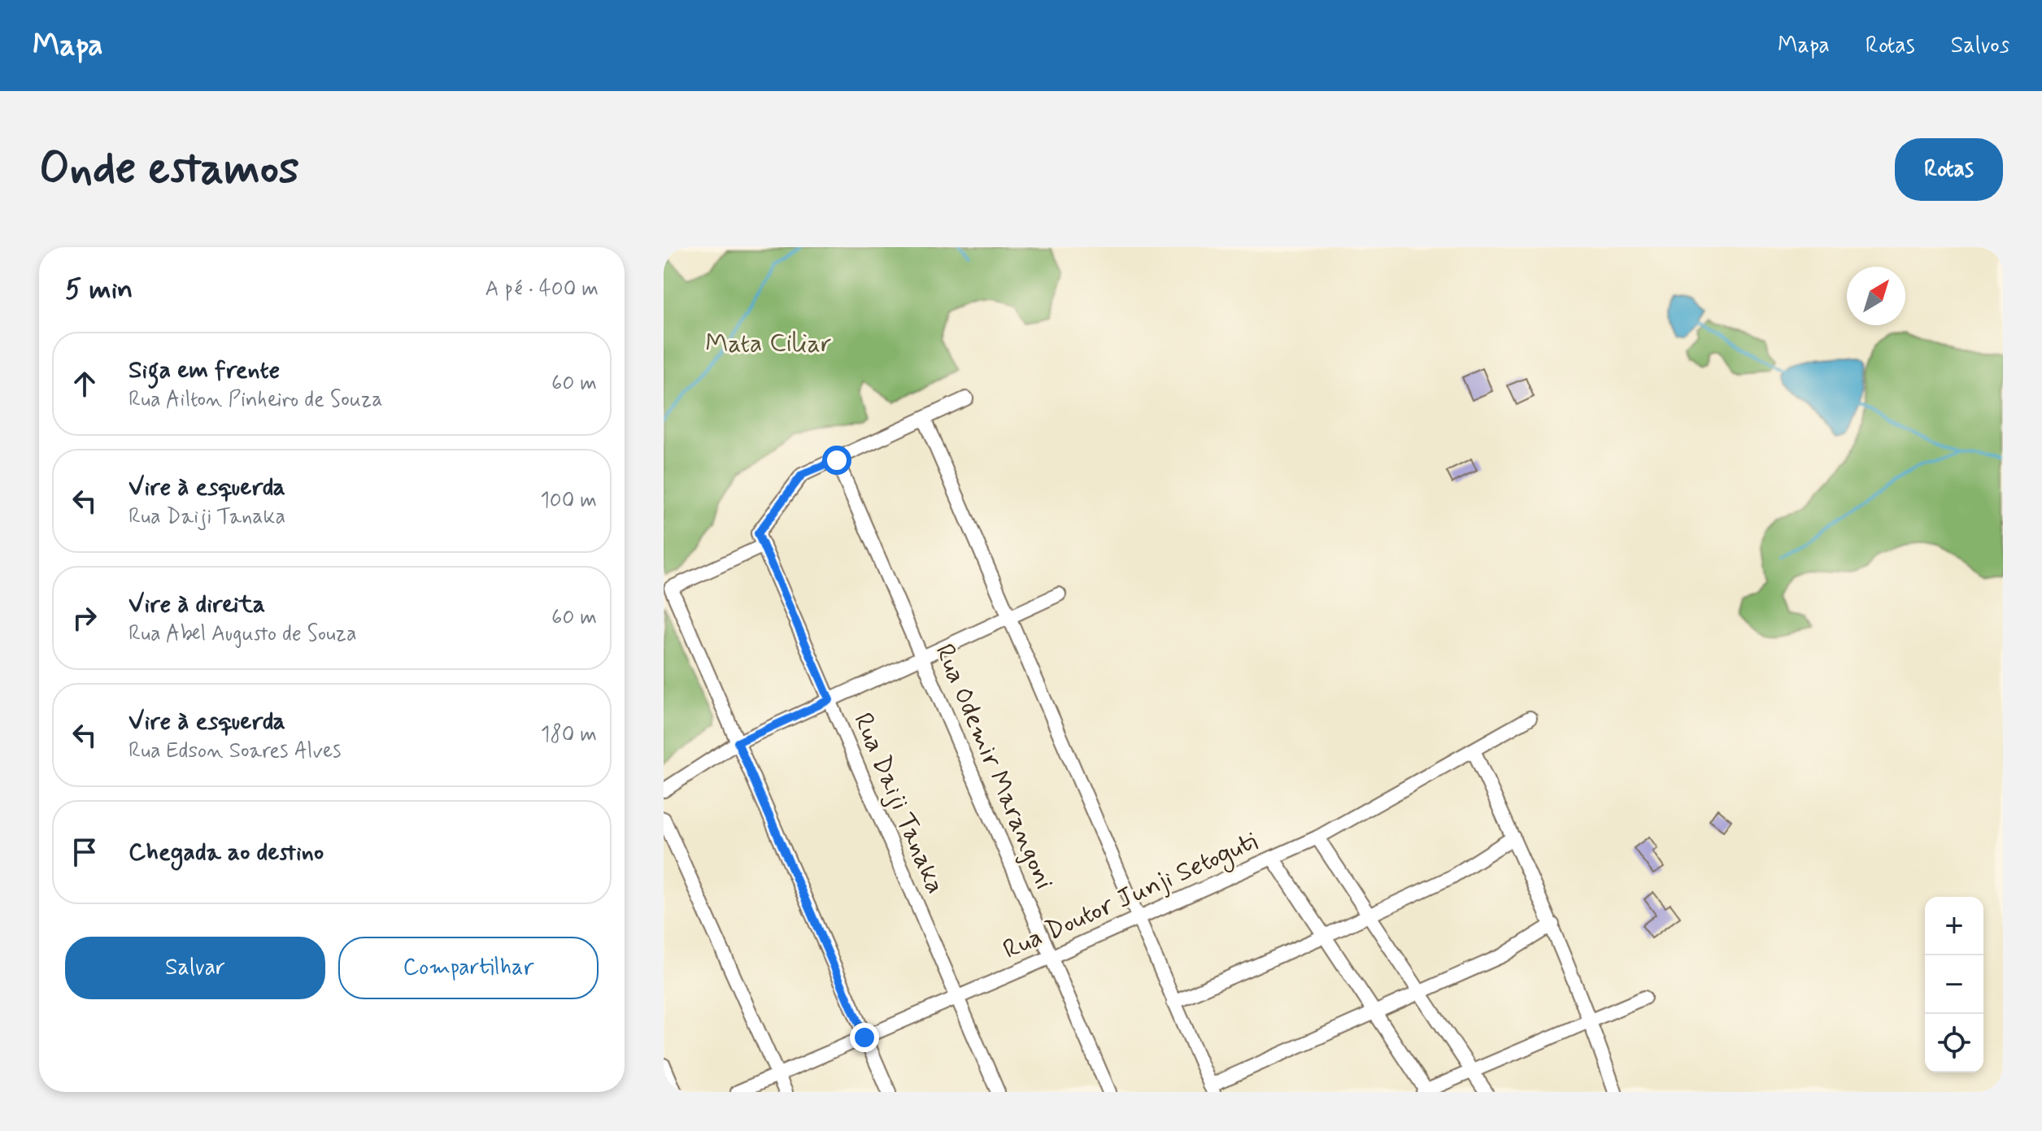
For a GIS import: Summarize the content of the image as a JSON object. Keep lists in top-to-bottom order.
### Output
{
  "streets": {
    "street": ["Rua Odemir Marangoni", "Rua Daiji Tanaka", "Rua Doutor Junji Setoguti"]
  },
  "crossings": [
    ["Rua Odemir Marangoni", "Rua Doutor Junji Setoguti"],
    ["Rua Daiji Tanaka", "Rua Doutor Junji Setoguti"]
  ],
  "parks": ["Mata Ciliar"],
  "north": "top right",
  "page": {
    "header": "Mapa",
    "nav": ["Mapa", "Rotas", "Salvos"],
    "buttons": [
      "Rotas",
      ["Salvar", "Compartilhar"]
    ],
    "title": "Onde estamos",
    "heading": ["5 min", "A pé · 400 m"],
    "list": [
      ["Siga em frente", "Rua Ailton Pinheiro de Souza", "60 m"],
      ["Vire à esquerda", "Rua Daiji Tanaka", "100 m"],
      ["Vire à direita", "Rua Abel Augusto de Souza", "60 m"],
      ["Vire à esquerda", "Rua Edson Soares Alves", "180 m"],
      "Chegada ao destino"
    ],
    "map_buttons": ["+", "−"]
  }
}
